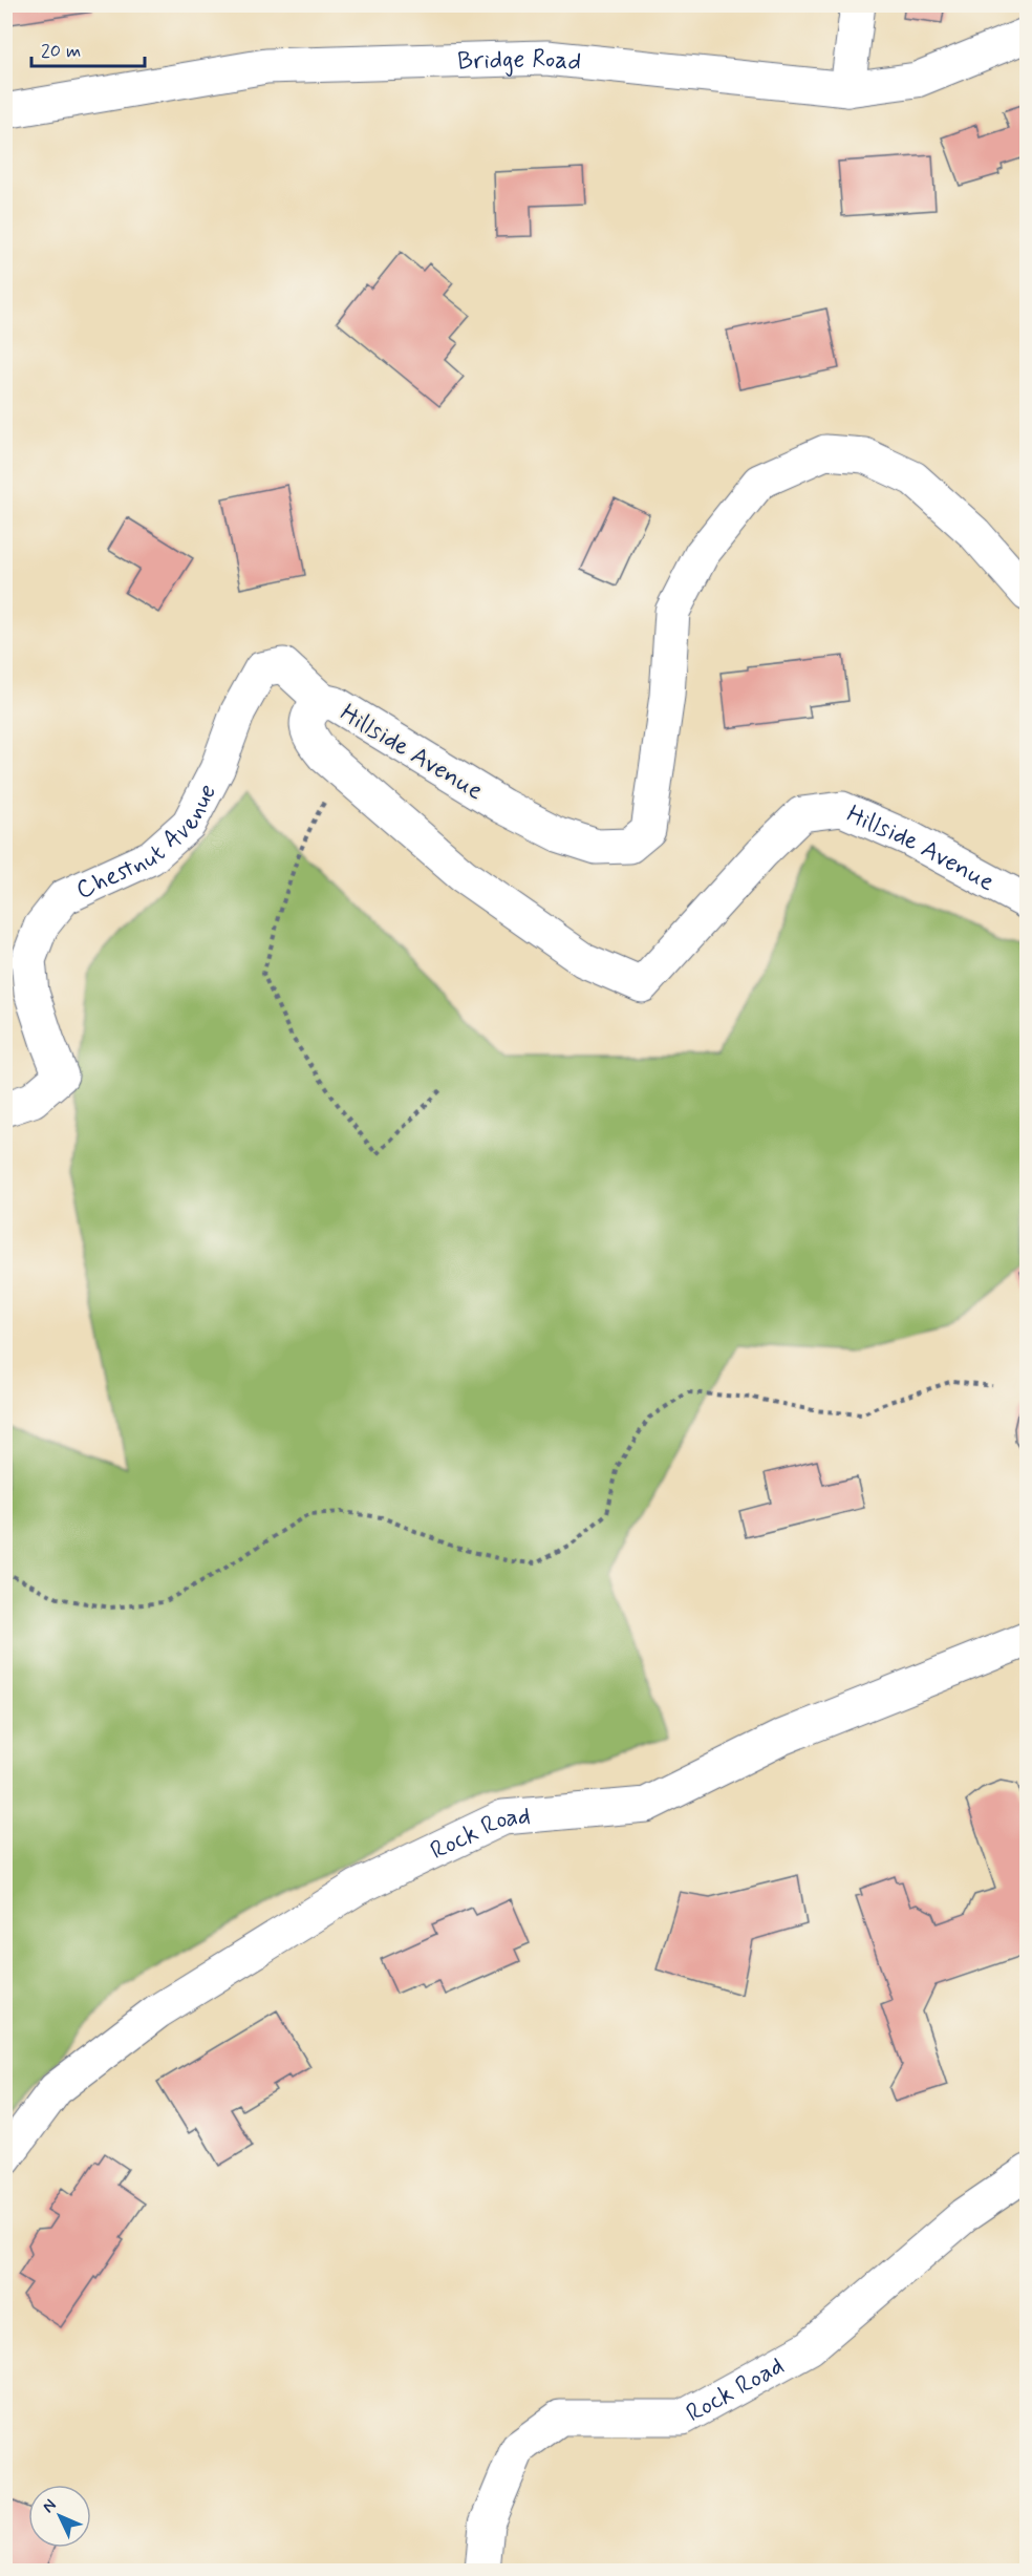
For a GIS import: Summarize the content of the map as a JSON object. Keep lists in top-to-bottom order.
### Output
{
  "streets": {
    "street": [
      "Bridge Road",
      "Hillside Avenue",
      "Chestnut Avenue",
      "Rock Road"
    ]
  },
  "crossings": [
    ["Hillside Avenue", "Chestnut Avenue"]
  ],
  "scale_bar": "20 m",
  "north": "top left"
}
